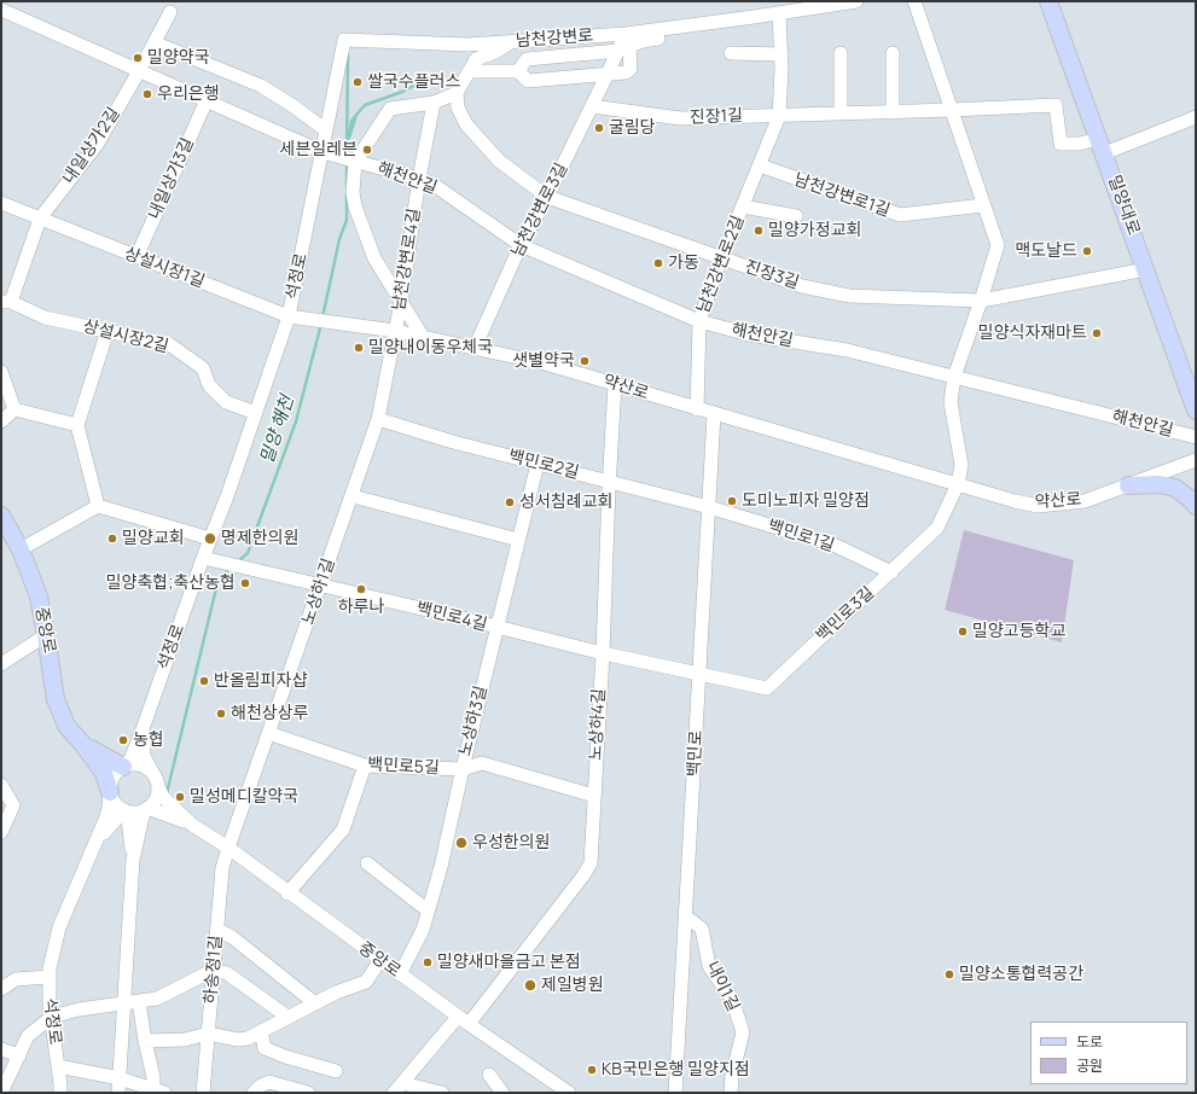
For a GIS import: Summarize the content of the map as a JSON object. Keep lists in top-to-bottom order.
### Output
{
  "streets": {
    "main road": ["밀양대로", "약산로", "중앙로"],
    "street": [
      "남천강변로",
      "진장1길",
      "내일상가2길",
      "내일상가3길",
      "해천안길",
      "남천강변로1길",
      "남천강변로3길",
      "남천강변로4길",
      "남천강변로2길",
      "상설시장1길",
      "진장3길",
      "석정로",
      "상설시장2길",
      "백민로2길",
      "백민로1길",
      "노상하1길",
      "백민로3길",
      "백민로4길",
      "노상하3길",
      "노상하4길",
      "백민로",
      "백민로5길",
      "하송정1길",
      "내이1길"
    ]
  },
  "crossings": [
    ["남천강변로", "해천안길"],
    ["남천강변로", "남천강변로3길"],
    ["남천강변로", "남천강변로2길"],
    ["남천강변로", "석정로"],
    ["진장1길", "밀양대로"],
    ["진장1길", "남천강변로3길"],
    ["진장1길", "남천강변로2길"],
    ["내일상가2길", "상설시장1길"],
    ["내일상가3길", "상설시장1길"],
    ["해천안길", "남천강변로3길"],
    ["해천안길", "남천강변로4길"],
    ["해천안길", "남천강변로2길"],
    ["해천안길", "석정로"],
    ["남천강변로1길", "남천강변로2길"],
    ["밀양대로", "진장3길"],
    ["남천강변로3길", "진장3길"],
    ["남천강변로3길", "약산로"],
    ["남천강변로4길", "약산로"],
    ["남천강변로4길", "노상하1길"],
    ["남천강변로2길", "진장3길"],
    ["남천강변로2길", "약산로"],
    ["상설시장1길", "석정로"],
    ["상설시장1길", "약산로"],
    ["석정로", "상설시장2길"],
    ["석정로", "약산로"],
    ["석정로", "백민로4길"],
    ["약산로", "노상하1길"],
    ["약산로", "백민로3길"],
    ["약산로", "노상하4길"],
    ["약산로", "백민로"],
    ["백민로2길", "백민로1길"],
    ["백민로2길", "노상하1길"],
    ["백민로2길", "노상하3길"],
    ["백민로2길", "노상하4길"],
    ["백민로2길", "백민로"],
    ["백민로1길", "백민로3길"],
    ["백민로1길", "백민로"],
    ["노상하1길", "백민로4길"],
    ["노상하1길", "중앙로"],
    ["노상하1길", "백민로5길"],
    ["노상하1길", "하송정1길"],
    ["백민로3길", "백민로4길"],
    ["백민로3길", "백민로"],
    ["백민로4길", "노상하3길"],
    ["백민로4길", "노상하4길"],
    ["백민로4길", "백민로"],
    ["중앙로", "노상하3길"],
    ["중앙로", "노상하4길"],
    ["중앙로", "하송정1길"],
    ["노상하3길", "백민로5길"],
    ["노상하4길", "백민로5길"],
    ["백민로", "내이1길"]
  ],
  "water": ["밀양 해천"],
  "places": [
    "밀양약국",
    "쌀국수플러스",
    "우리은행",
    "굴림당",
    "세븐일레븐",
    "밀양가정교회",
    "맥도날드",
    "가동",
    "밀양식자재마트",
    "밀양내이동우체국",
    "샛별약국",
    "도미노피자 밀양점",
    "성서침례교회",
    "밀양교회",
    "명제한의원",
    "밀양축협;축산농협",
    "하루나",
    "밀양고등학교",
    "반올림피자샵",
    "해천상상루",
    "농협",
    "밀성메디칼약국",
    "우성한의원",
    "밀양새마을금고 본점",
    "밀양소통협력공간",
    "제일병원",
    "KB국민은행 밀양지점"
  ],
  "legend": ["도로", "공원"]
}
